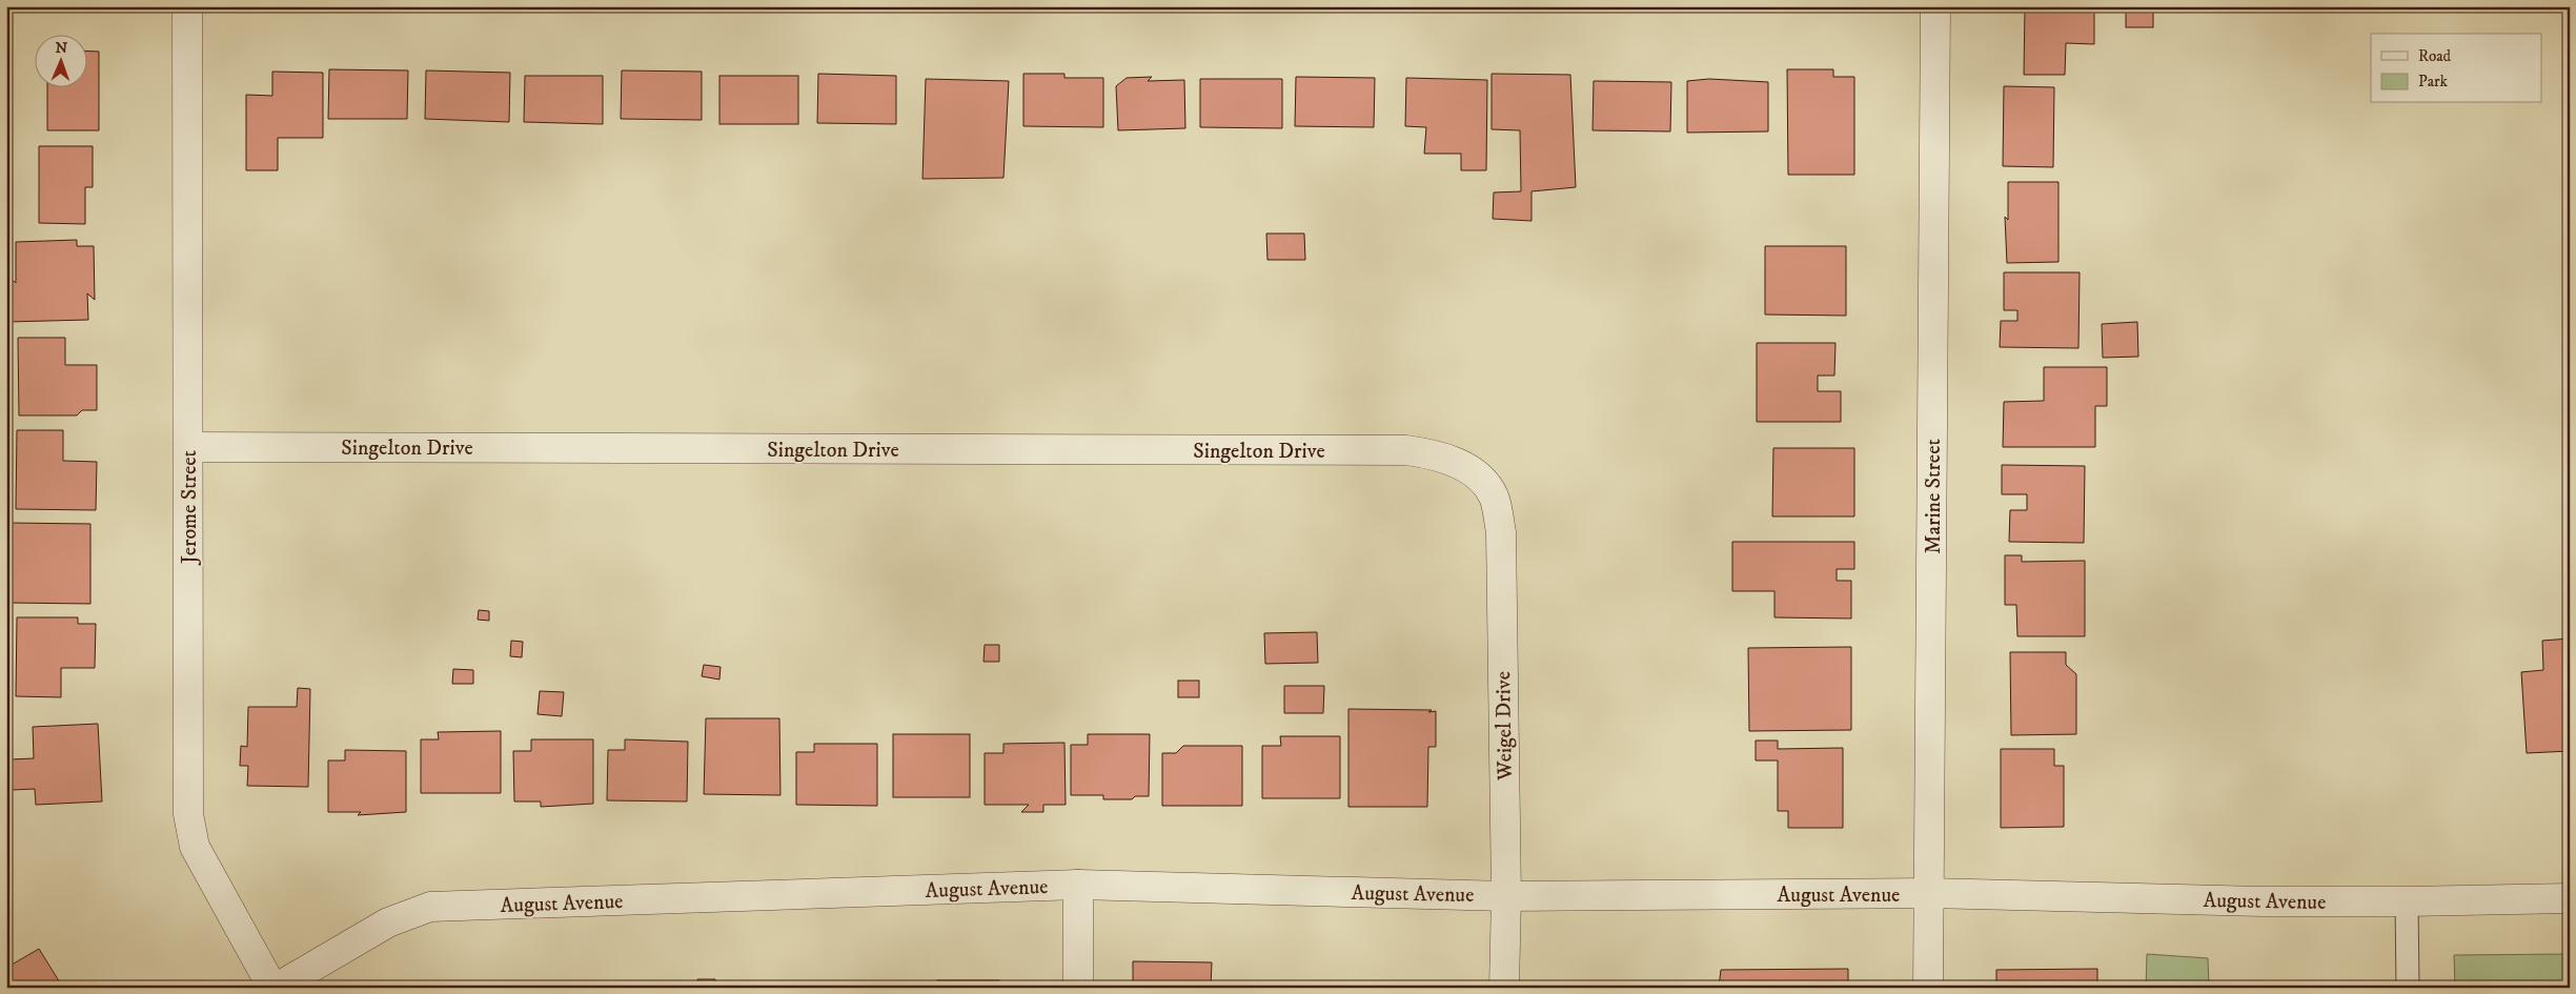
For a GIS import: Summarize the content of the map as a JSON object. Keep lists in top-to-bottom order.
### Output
{
  "streets": {
    "street": [
      "Singelton Drive",
      "Marine Street",
      "Jerome Street",
      "Weigel Drive",
      "August Avenue"
    ]
  },
  "crossings": [
    ["Singelton Drive", "Jerome Street"],
    ["Singelton Drive", "Weigel Drive"],
    ["Marine Street", "August Avenue"],
    ["Weigel Drive", "August Avenue"]
  ],
  "legend": ["Road", "Park"],
  "north": "top"
}
